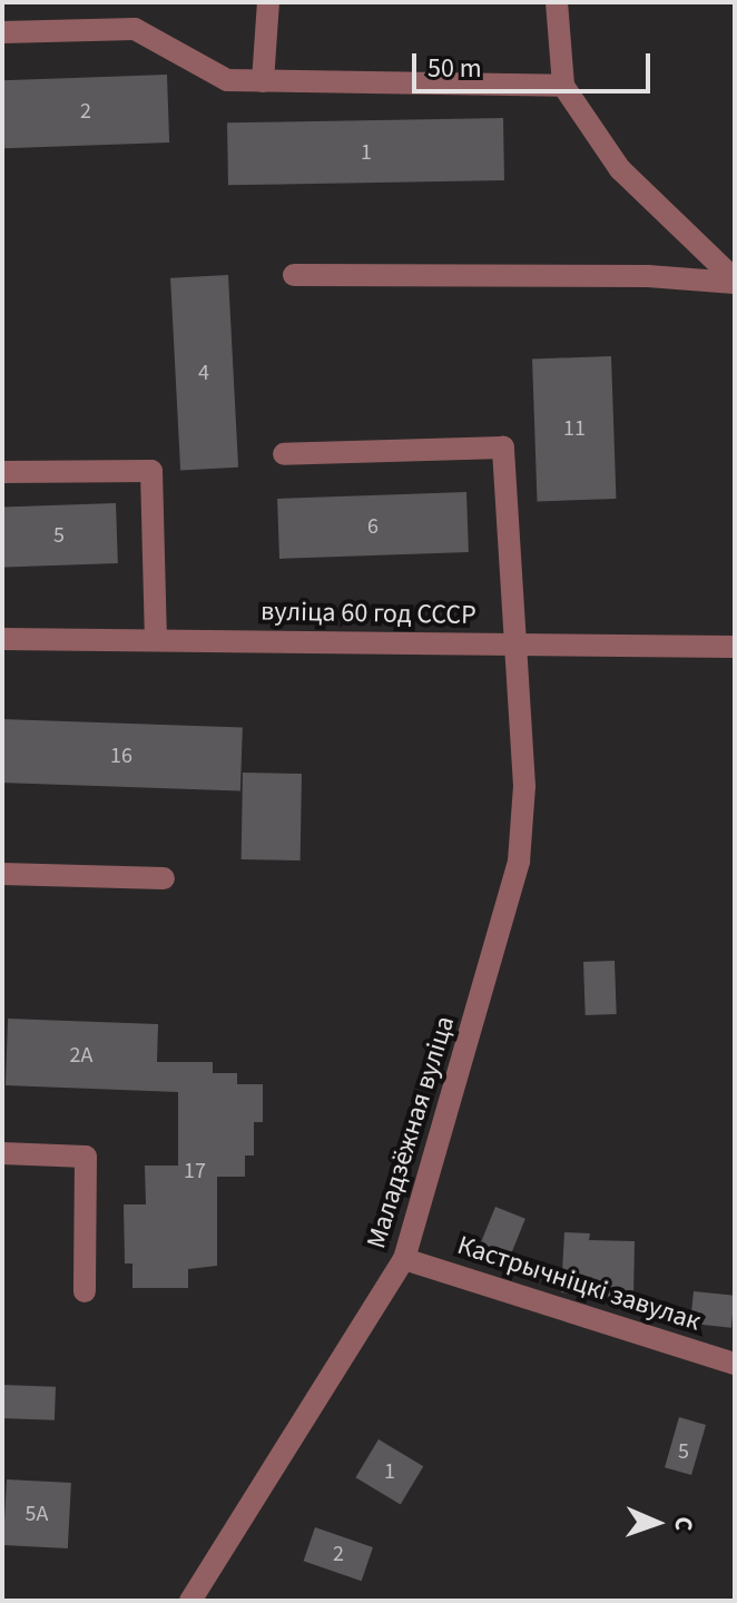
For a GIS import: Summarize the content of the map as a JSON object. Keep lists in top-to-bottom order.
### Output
{
  "streets": {
    "street": ["вуліца 60 год СССР", "Маладзёжная вуліца", "Кастрычніцкі завулак"]
  },
  "crossings": [
    ["вуліца 60 год СССР", "Маладзёжная вуліца"],
    ["Маладзёжная вуліца", "Кастрычніцкі завулак"]
  ],
  "house_numbers": [
    "2",
    "1",
    "4",
    "11",
    "6",
    "5",
    "16",
    "2А",
    "17",
    "5",
    "1",
    "5А",
    "2"
  ],
  "scale_bar": "50 m",
  "north": "right"
}
